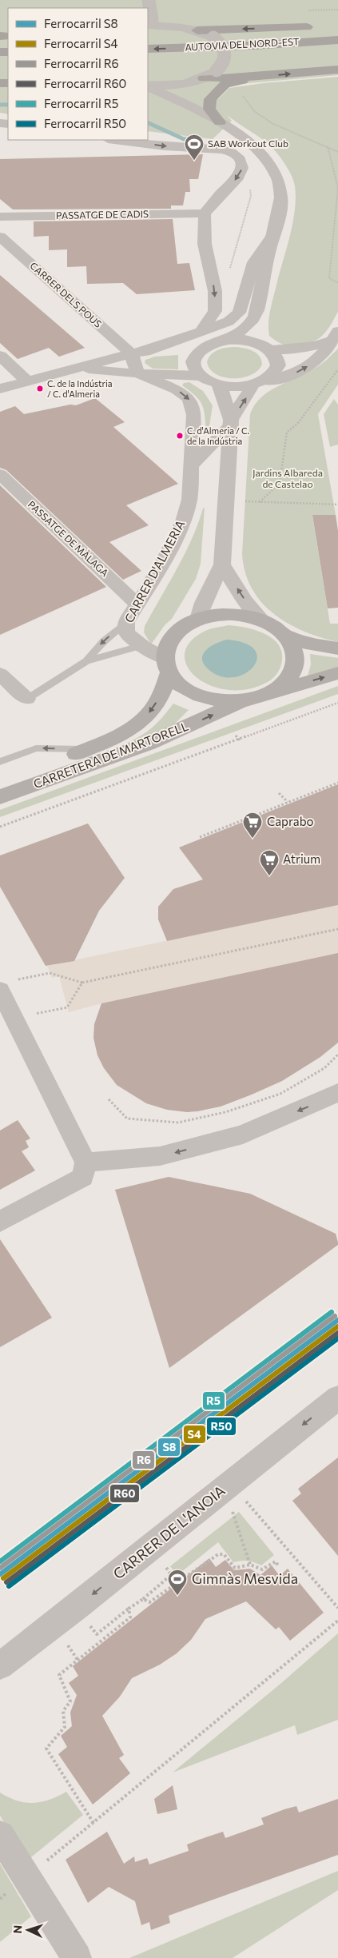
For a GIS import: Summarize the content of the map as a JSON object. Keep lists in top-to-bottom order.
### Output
{
  "streets": {
    "highway": ["AUTOVIA DEL NORD-EST"],
    "main road": ["CARRETERA DE MARTORELL"],
    "street": [
      "PASSATGE DE CADIS",
      "CARRER DELS POUS",
      "PASSATGE DE MÀLAGA",
      "CARRER D'ALMERIA",
      "CARRER DE L'ANOIA"
    ]
  },
  "crossings": [
    ["PASSATGE DE MÀLAGA", "CARRER D'ALMERIA"],
    ["CARRER D'ALMERIA", "CARRETERA DE MARTORELL"]
  ],
  "one_way": ["CARRER DE L'ANOIA"],
  "parks": ["Jardins Albareda de Castelao"],
  "places": {
    "sports": ["SAB Workout Club", "Gimnàs Mesvida"],
    "other": ["C. de la Indústria / C. d'Almeria", "C. d'Almeria / C. de la Indústria"],
    "supermarket": ["Caprabo", "Atrium"]
  },
  "lines": [
    "rail line R5",
    "rail line R6",
    "rail line S8",
    "rail line S4",
    "rail line R60",
    "rail line R50"
  ],
  "legend": [
    "Ferrocarril S8",
    "Ferrocarril S4",
    "Ferrocarril R6",
    "Ferrocarril R60",
    "Ferrocarril R5",
    "Ferrocarril R50"
  ],
  "north": "left"
}
